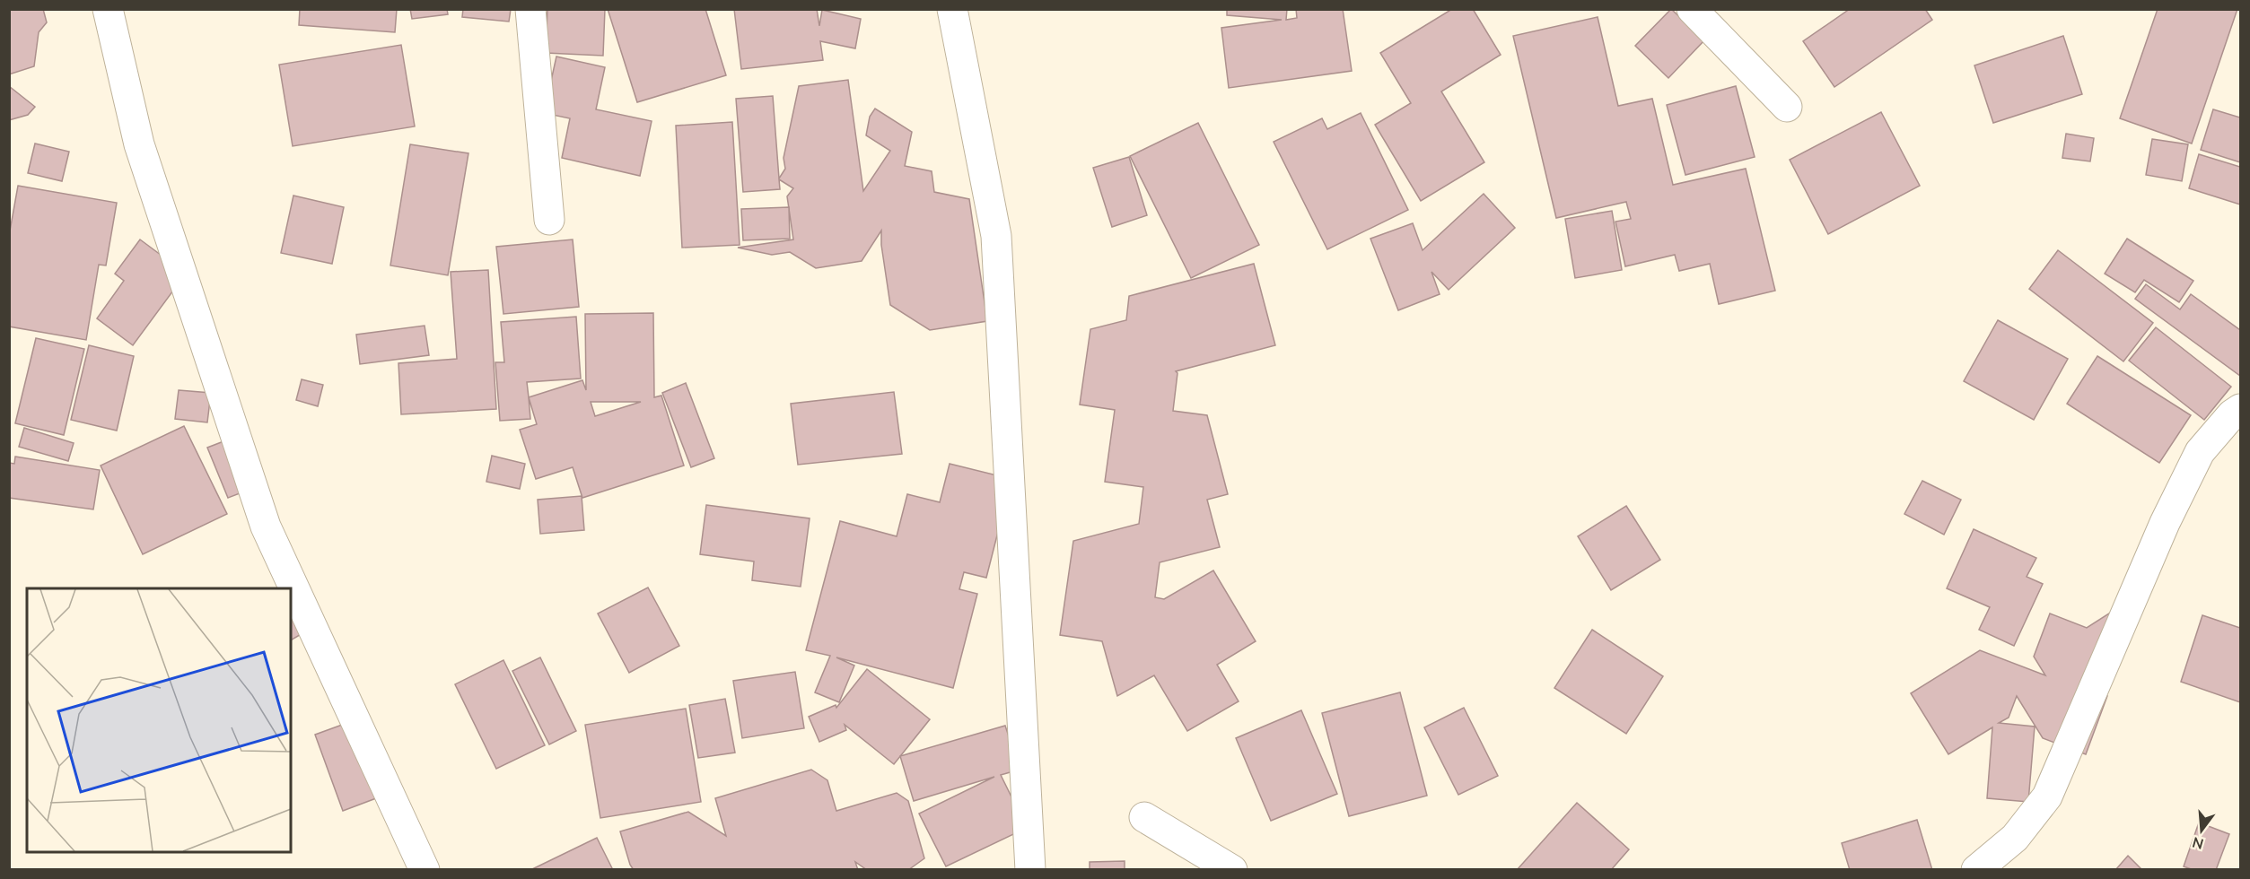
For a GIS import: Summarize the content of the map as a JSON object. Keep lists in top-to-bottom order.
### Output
{
  "north": "bottom"
}
